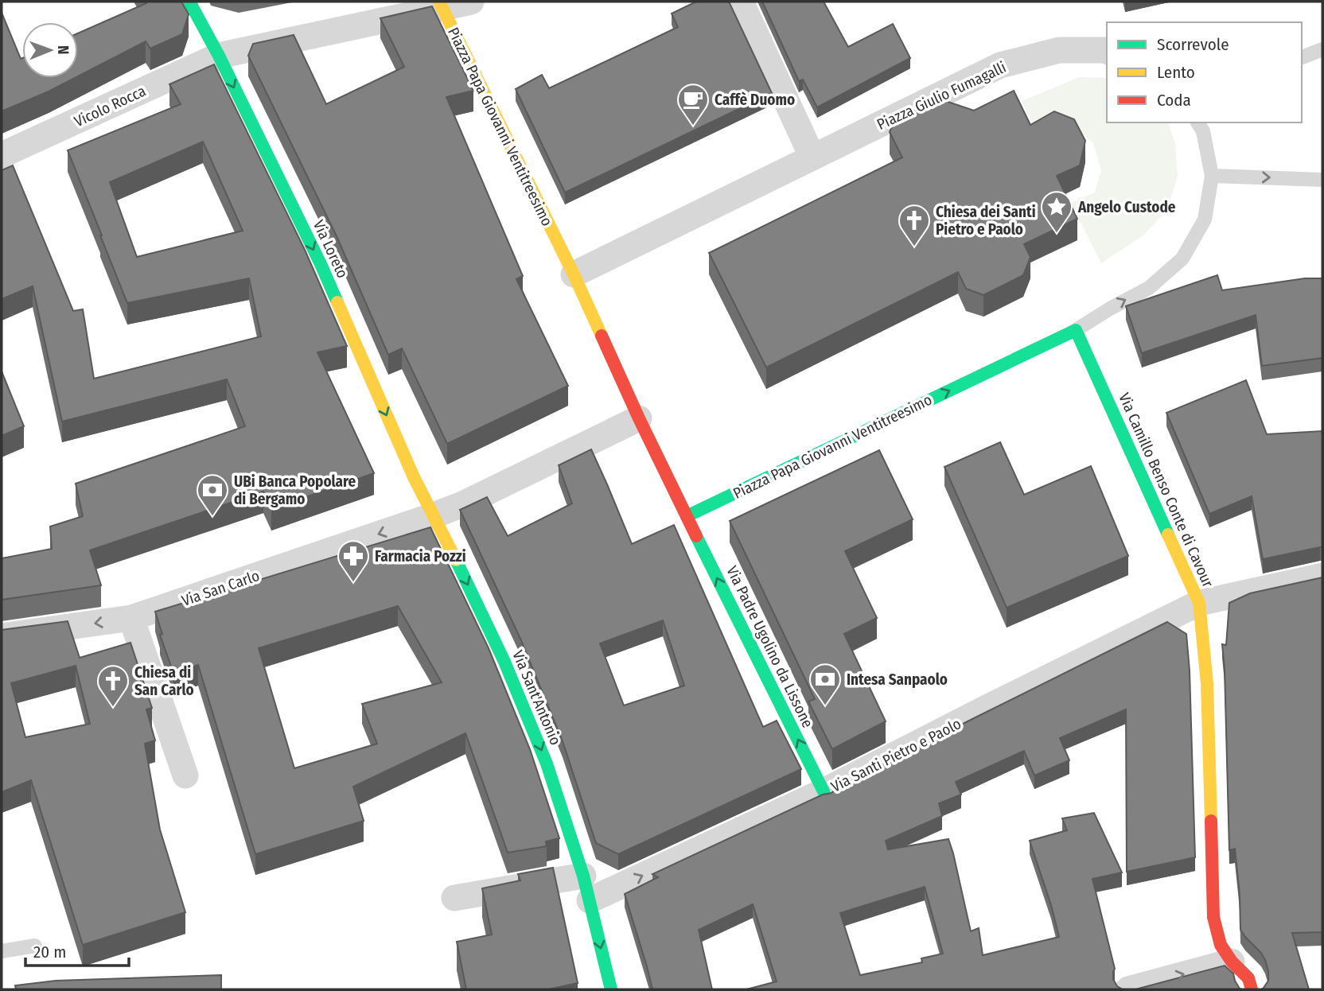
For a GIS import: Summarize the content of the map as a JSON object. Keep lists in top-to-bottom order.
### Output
{
  "streets": {
    "street": [
      "Piazza Giulio Fumagalli",
      "Vicolo Rocca",
      "Piazza Papa Giovanni Ventitreesimo",
      "Via Loreto",
      "Via Camillo Benso Conte di Cavour",
      "Via San Carlo",
      "Via Padre Ugolino da Lissone",
      "Via Sant'Antonio",
      "Via Santi Pietro e Paolo"
    ]
  },
  "crossings": [
    ["Vicolo Rocca", "Piazza Papa Giovanni Ventitreesimo"],
    ["Vicolo Rocca", "Via Loreto"],
    ["Piazza Papa Giovanni Ventitreesimo", "Via Camillo Benso Conte di Cavour"],
    ["Piazza Papa Giovanni Ventitreesimo", "Via Padre Ugolino da Lissone"],
    ["Via Loreto", "Via San Carlo"],
    ["Via Loreto", "Via Sant'Antonio"],
    ["Via Camillo Benso Conte di Cavour", "Via Santi Pietro e Paolo"],
    ["Via San Carlo", "Via Sant'Antonio"],
    ["Via Padre Ugolino da Lissone", "Via Santi Pietro e Paolo"],
    ["Via Sant'Antonio", "Via Santi Pietro e Paolo"]
  ],
  "one_way": [
    "Piazza Papa Giovanni Ventitreesimo",
    "Via Loreto",
    "Via San Carlo",
    "Via Padre Ugolino da Lissone",
    "Via Sant'Antonio"
  ],
  "places": {
    "cafe": ["Caffè Duomo"],
    "place": ["Angelo Custode"],
    "church": ["Chiesa dei Santi Pietro e Paolo", "Chiesa di San Carlo"],
    "bank": ["UBi Banca Popolare di Bergamo", "Intesa Sanpaolo"],
    "pharmacy": ["Farmacia Pozzi"]
  },
  "legend": ["Scorrevole", "Lento", "Coda"],
  "scale_bar": "20 m",
  "north": "right"
}
